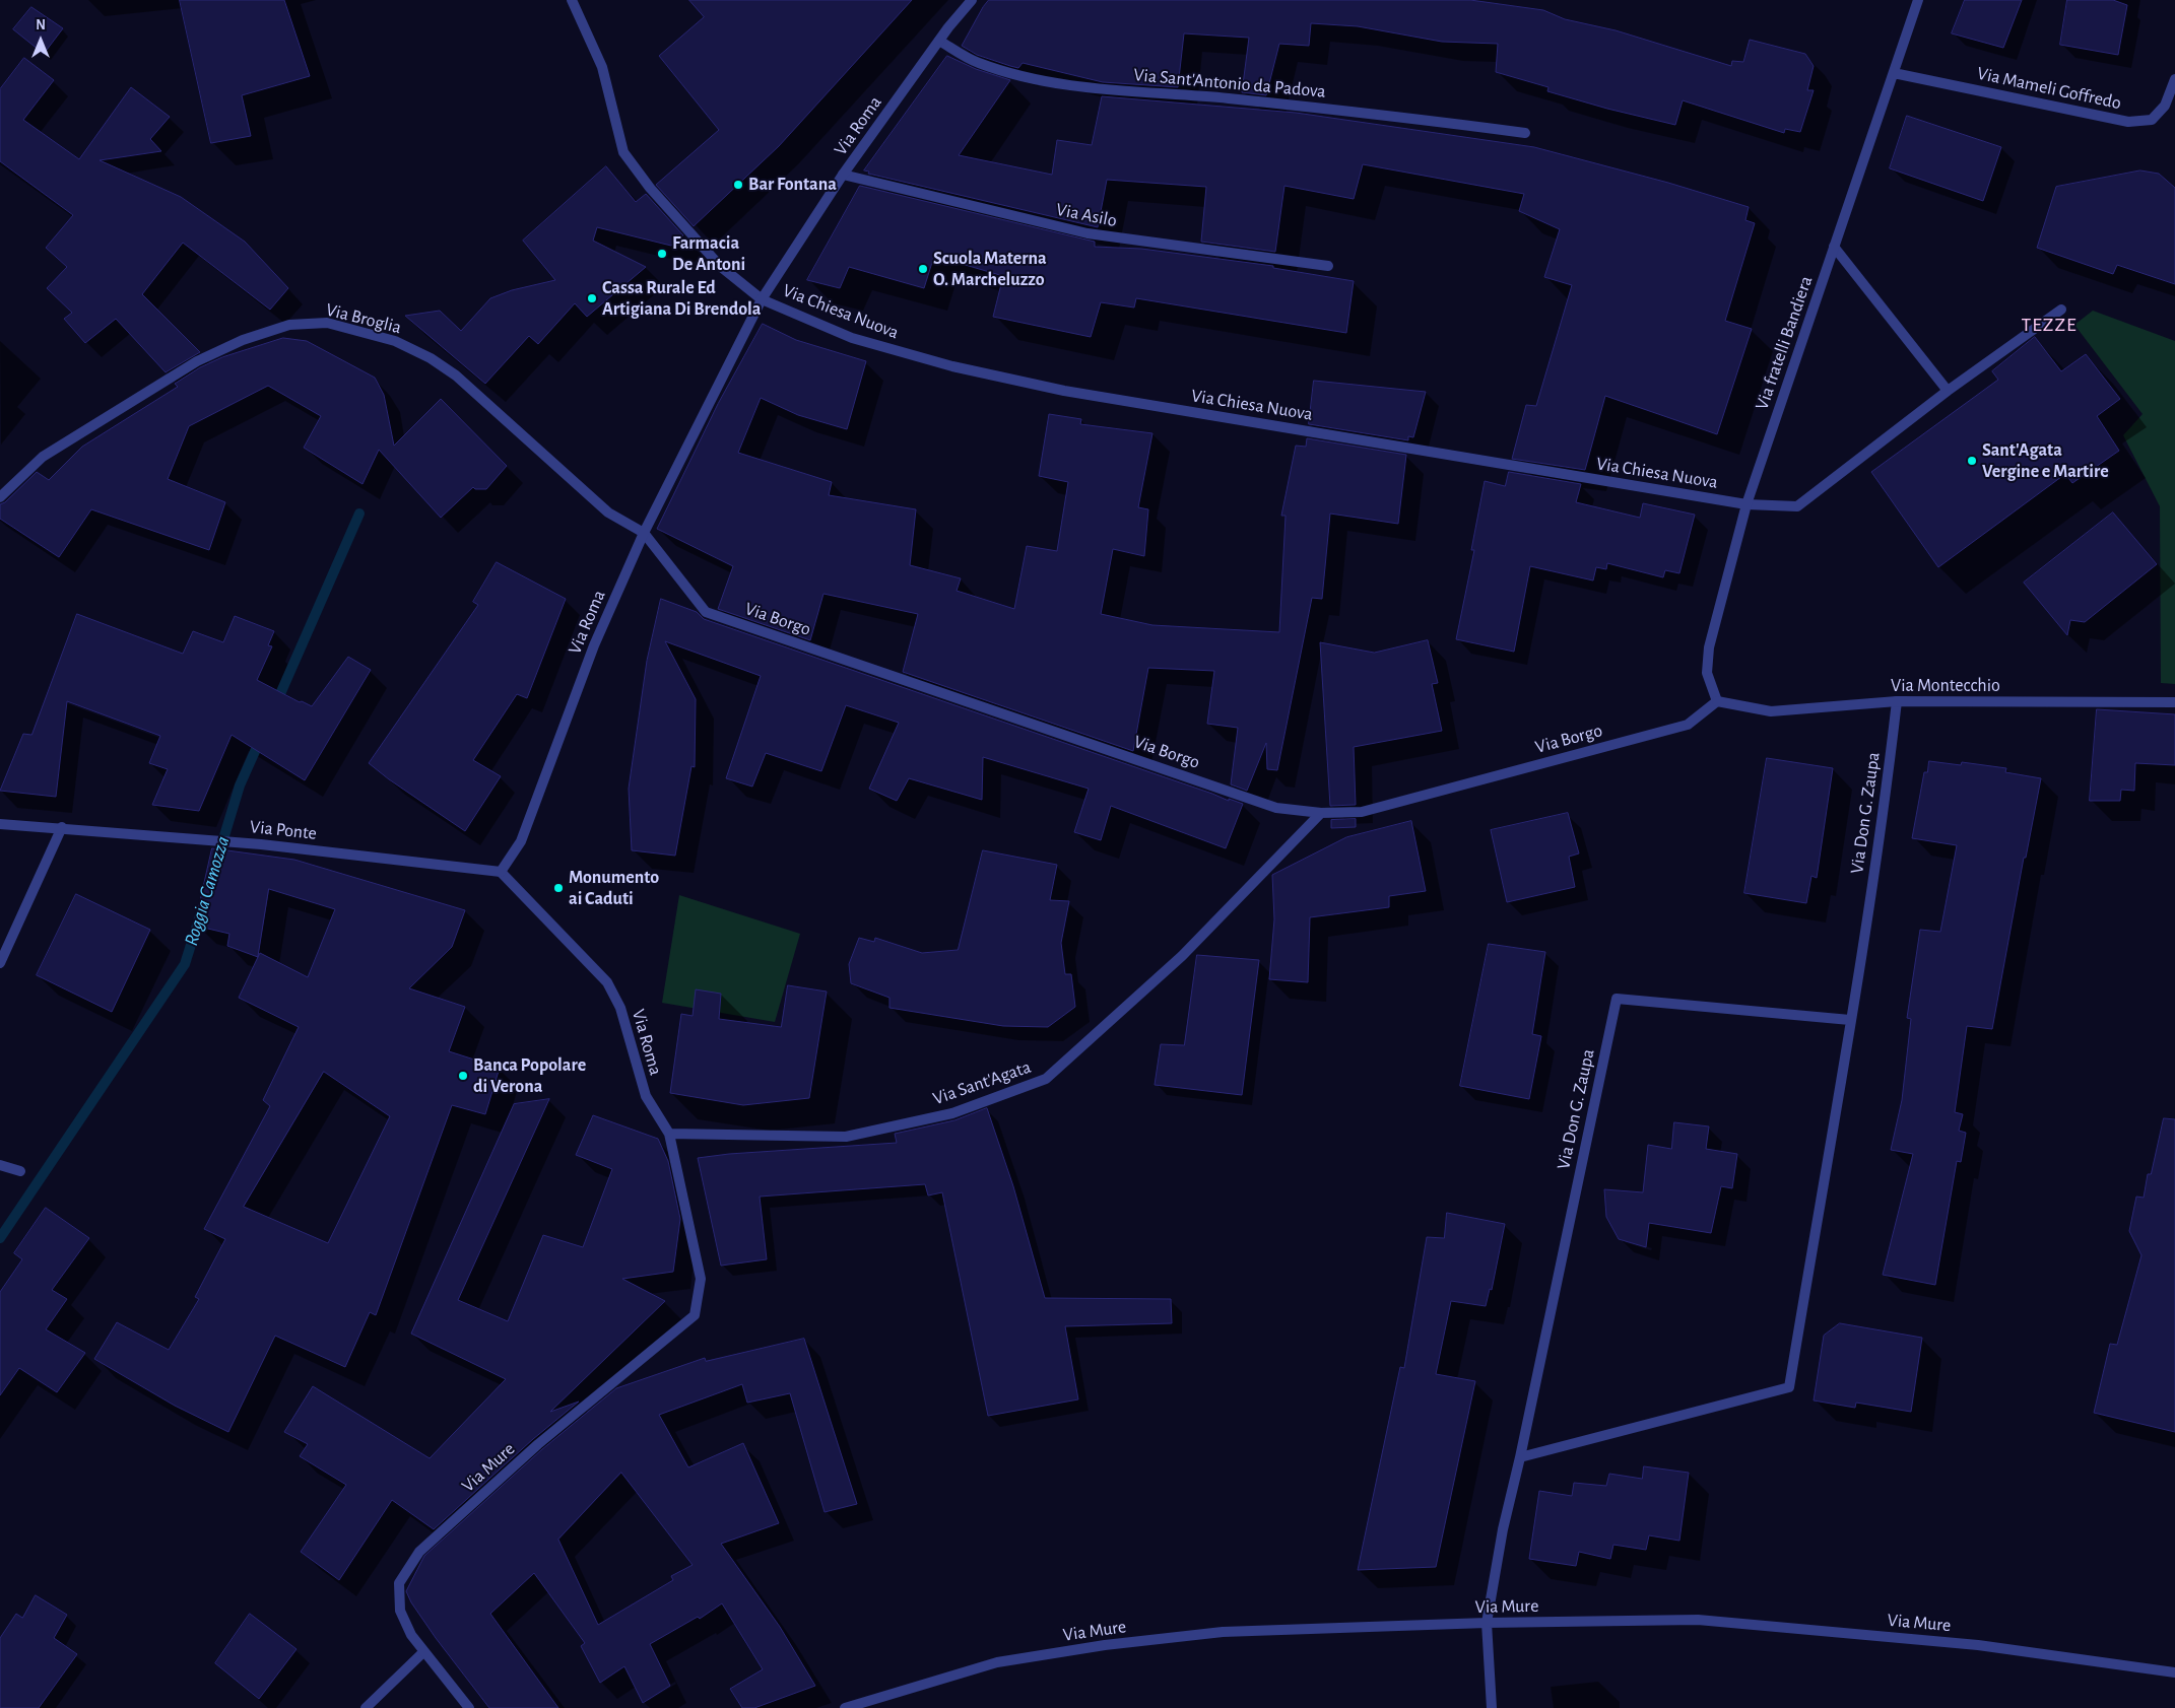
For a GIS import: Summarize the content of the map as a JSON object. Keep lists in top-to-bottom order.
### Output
{
  "streets": {
    "street": [
      "Via Sant'Antonio da Padova",
      "Via Mameli Goffredo",
      "Via Roma",
      "Via Asilo",
      "Via Chiesa Nuova",
      "Via Broglia",
      "Via fratelli Bandiera",
      "Via Borgo",
      "Via Montecchio",
      "Via Don G. Zaupa",
      "Via Ponte",
      "Via Sant'Agata",
      "Via Mure"
    ]
  },
  "crossings": [
    ["Via Sant'Antonio da Padova", "Via Roma"],
    ["Via Mameli Goffredo", "Via fratelli Bandiera"],
    ["Via Roma", "Via Asilo"],
    ["Via Roma", "Via Chiesa Nuova"],
    ["Via Roma", "Via Broglia"],
    ["Via Roma", "Via Borgo"],
    ["Via Roma", "Via Ponte"],
    ["Via Roma", "Via Sant'Agata"],
    ["Via Roma", "Via Mure"],
    ["Via Chiesa Nuova", "Via fratelli Bandiera"],
    ["Via Broglia", "Via Borgo"],
    ["Via fratelli Bandiera", "Via Borgo"],
    ["Via fratelli Bandiera", "Via Montecchio"],
    ["Via Borgo", "Via Montecchio"],
    ["Via Borgo", "Via Sant'Agata"],
    ["Via Montecchio", "Via Don G. Zaupa"],
    ["Via Don G. Zaupa", "Via Mure"]
  ],
  "districts": ["TEZZE"],
  "water": ["Roggia Camozza"],
  "places": [
    "Bar Fontana",
    "Farmacia De Antoni",
    "Scuola Materna O. Marcheluzzo",
    "Cassa Rurale Ed Artigiana Di Brendola",
    "Sant'Agata Vergine e Martire",
    "Monumento ai Caduti",
    "Banca Popolare di Verona"
  ],
  "north": "top"
}
